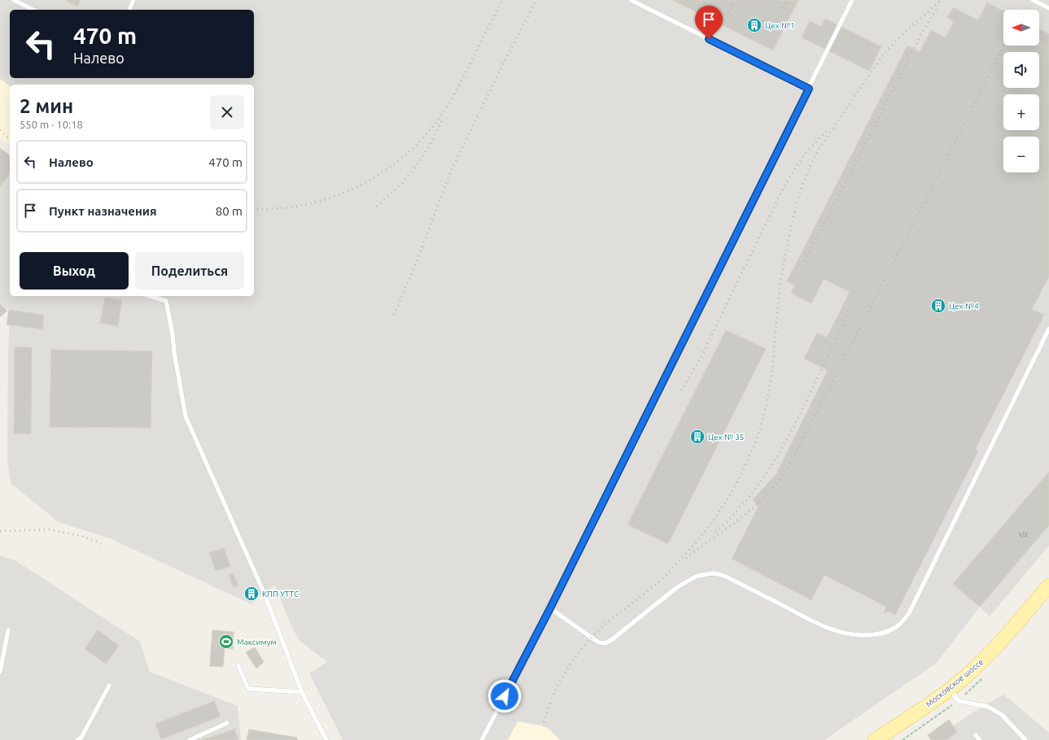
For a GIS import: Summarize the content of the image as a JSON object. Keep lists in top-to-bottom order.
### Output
{
  "streets": {
    "main road": ["Московское шоссе"]
  },
  "places": {
    "building": [
      "Цех №1",
      "Цех №4",
      "Цех № 35",
      "КПП УТТС"
    ],
    "sports": ["Максимум"]
  },
  "house_numbers": ["1/2"],
  "north": "left",
  "page": {
    "map_buttons": ["+", "−"],
    "turn": ["470 m", "Налево"],
    "heading": ["2 мин", "550 m · 10:18"],
    "list": [
      {
        "name": "Налево",
        "value": "470 m"
      },
      {
        "name": "Пункт назначения",
        "value": "80 m"
      }
    ],
    "buttons": ["Выход", "Поделиться"]
  }
}
